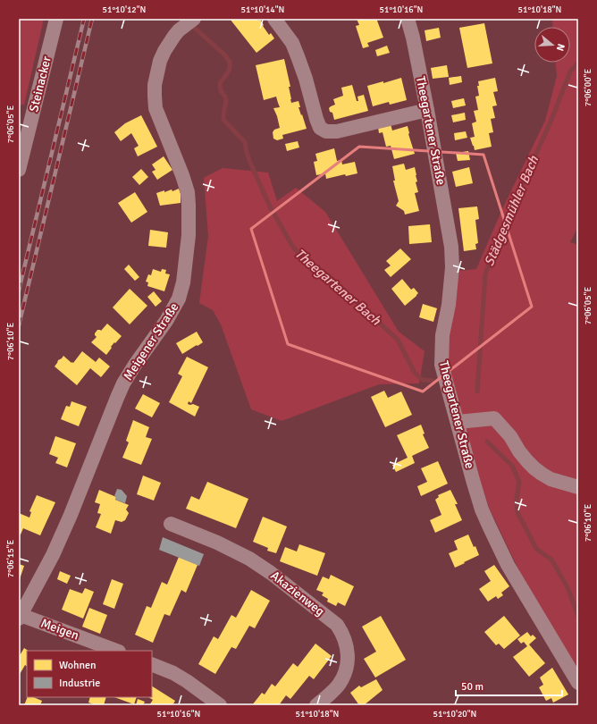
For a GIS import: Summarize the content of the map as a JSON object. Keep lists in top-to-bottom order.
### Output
{
  "streets": {
    "street": [
      "Steinacker",
      "Theegartener Straße",
      "Meigener Straße",
      "Akazienweg",
      "Meigen"
    ]
  },
  "crossings": [
    ["Meigener Straße", "Meigen"]
  ],
  "water": ["Städgesmühler Bach", "Theegartener Bach"],
  "legend": ["Wohnen", "Industrie"],
  "scale_bar": "50 m",
  "north": "right",
  "coordinates": [
    "51°10'12\"N",
    "51°10'14\"N",
    "51°10'16\"N",
    "51°10'18\"N",
    "7°06'00\"E",
    "7°06'05\"E",
    "7°06'10\"E",
    "7°06'15\"E",
    "51°10'20\"N"
  ]
}
